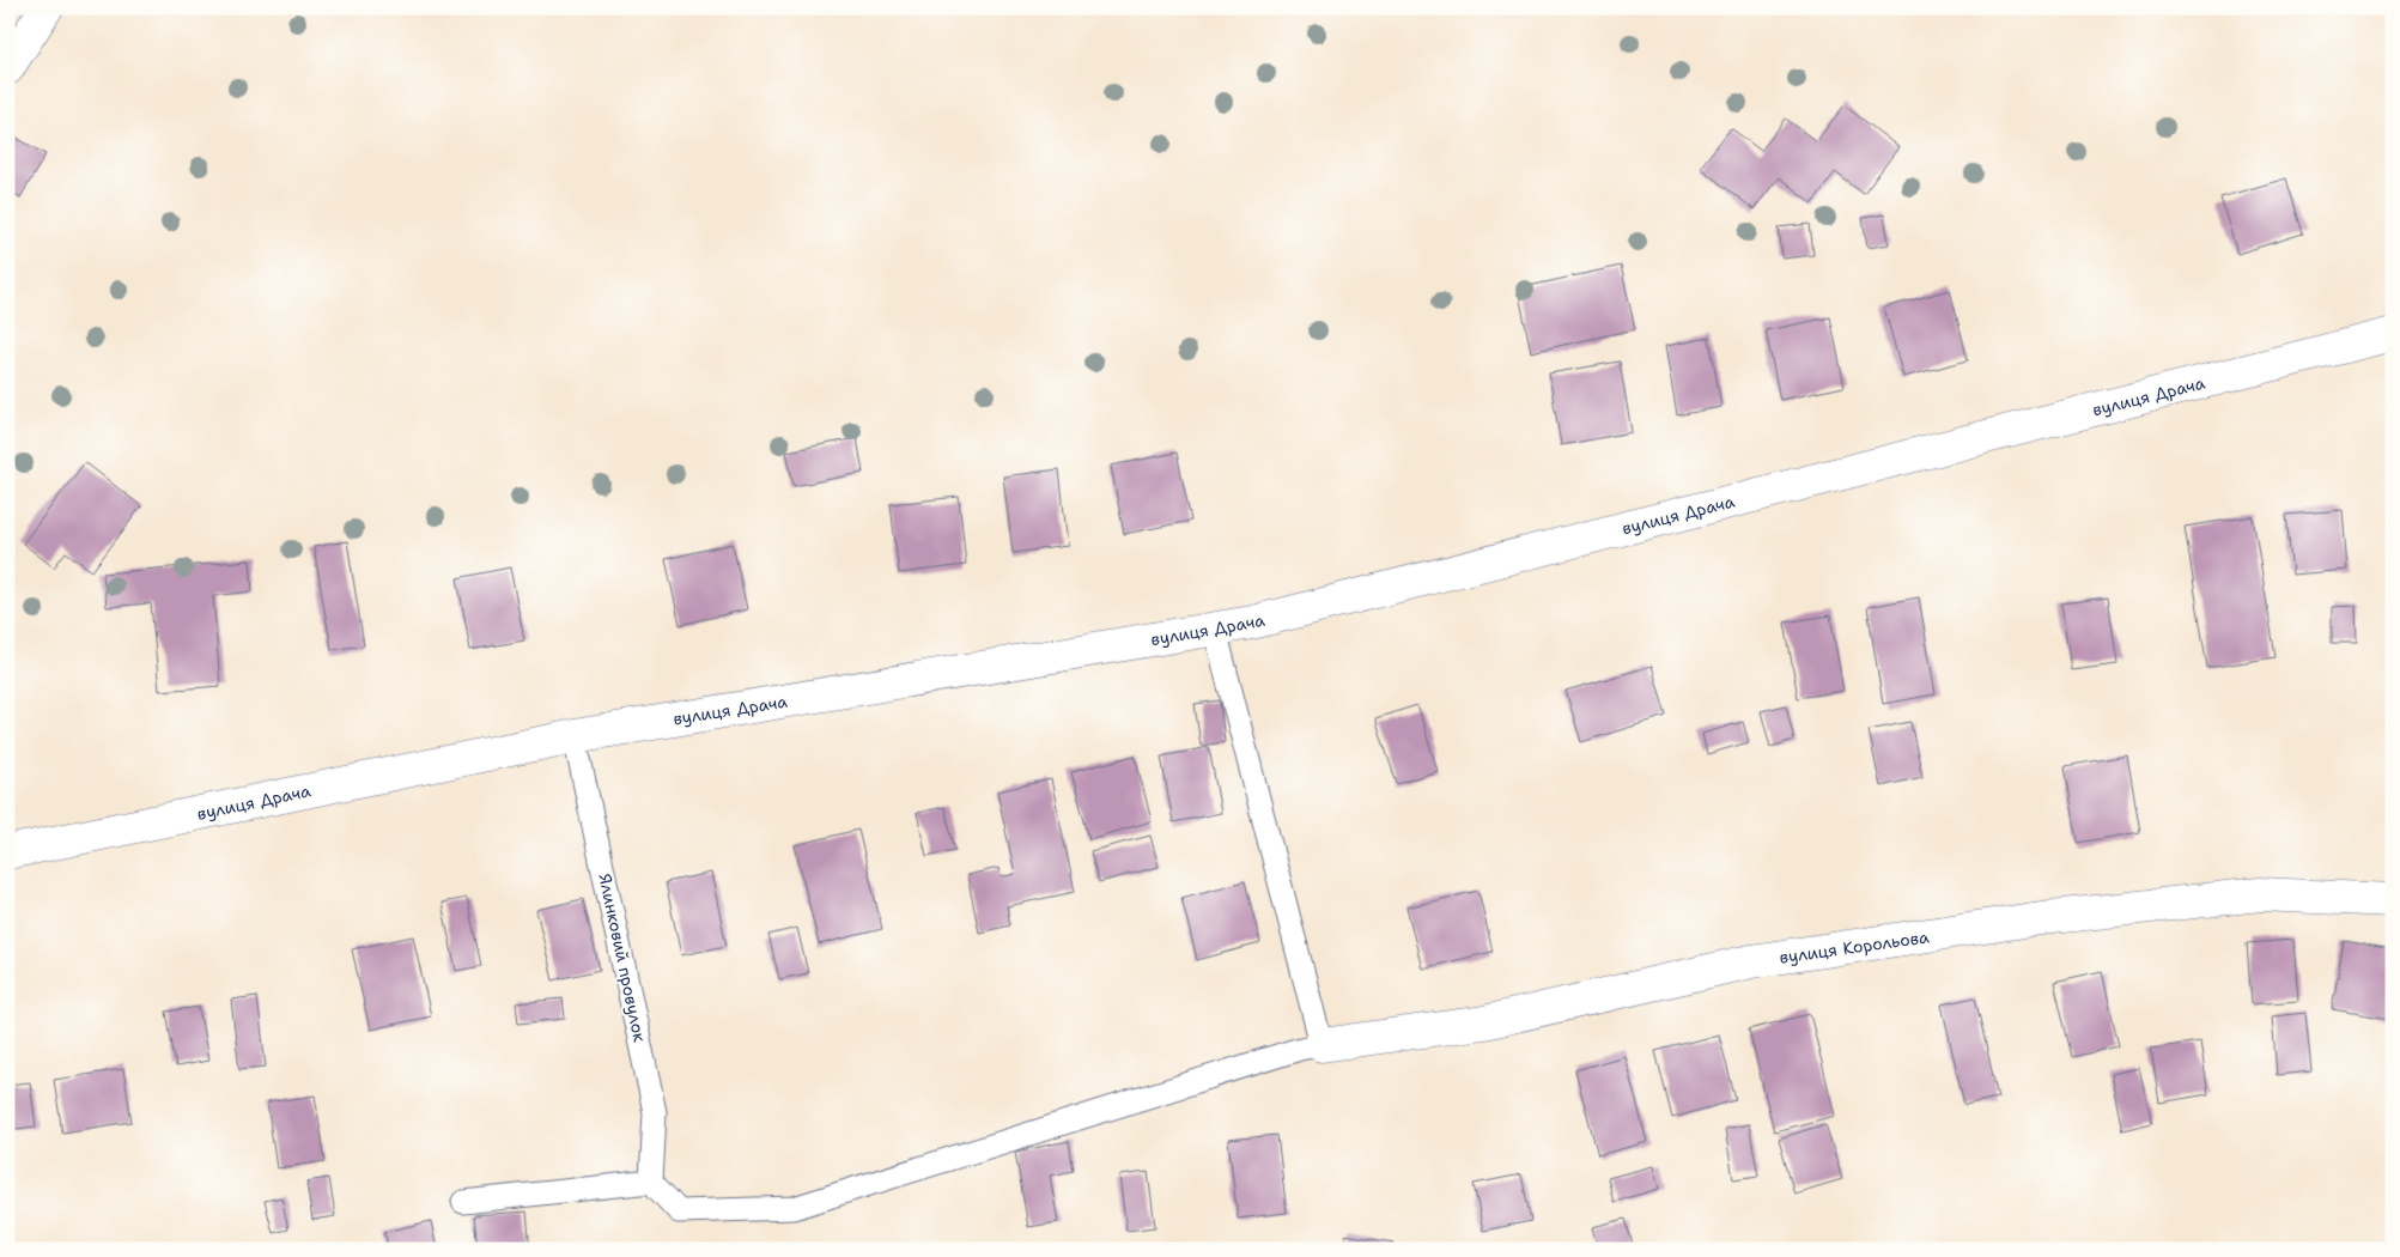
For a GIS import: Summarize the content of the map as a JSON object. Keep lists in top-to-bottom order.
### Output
{
  "streets": {
    "street": ["вулиця Драча", "вулиця Корольова"],
    "lane": ["Ялинковий провулок"]
  },
  "crossings": [
    ["вулиця Драча", "Ялинковий провулок"]
  ]
}
